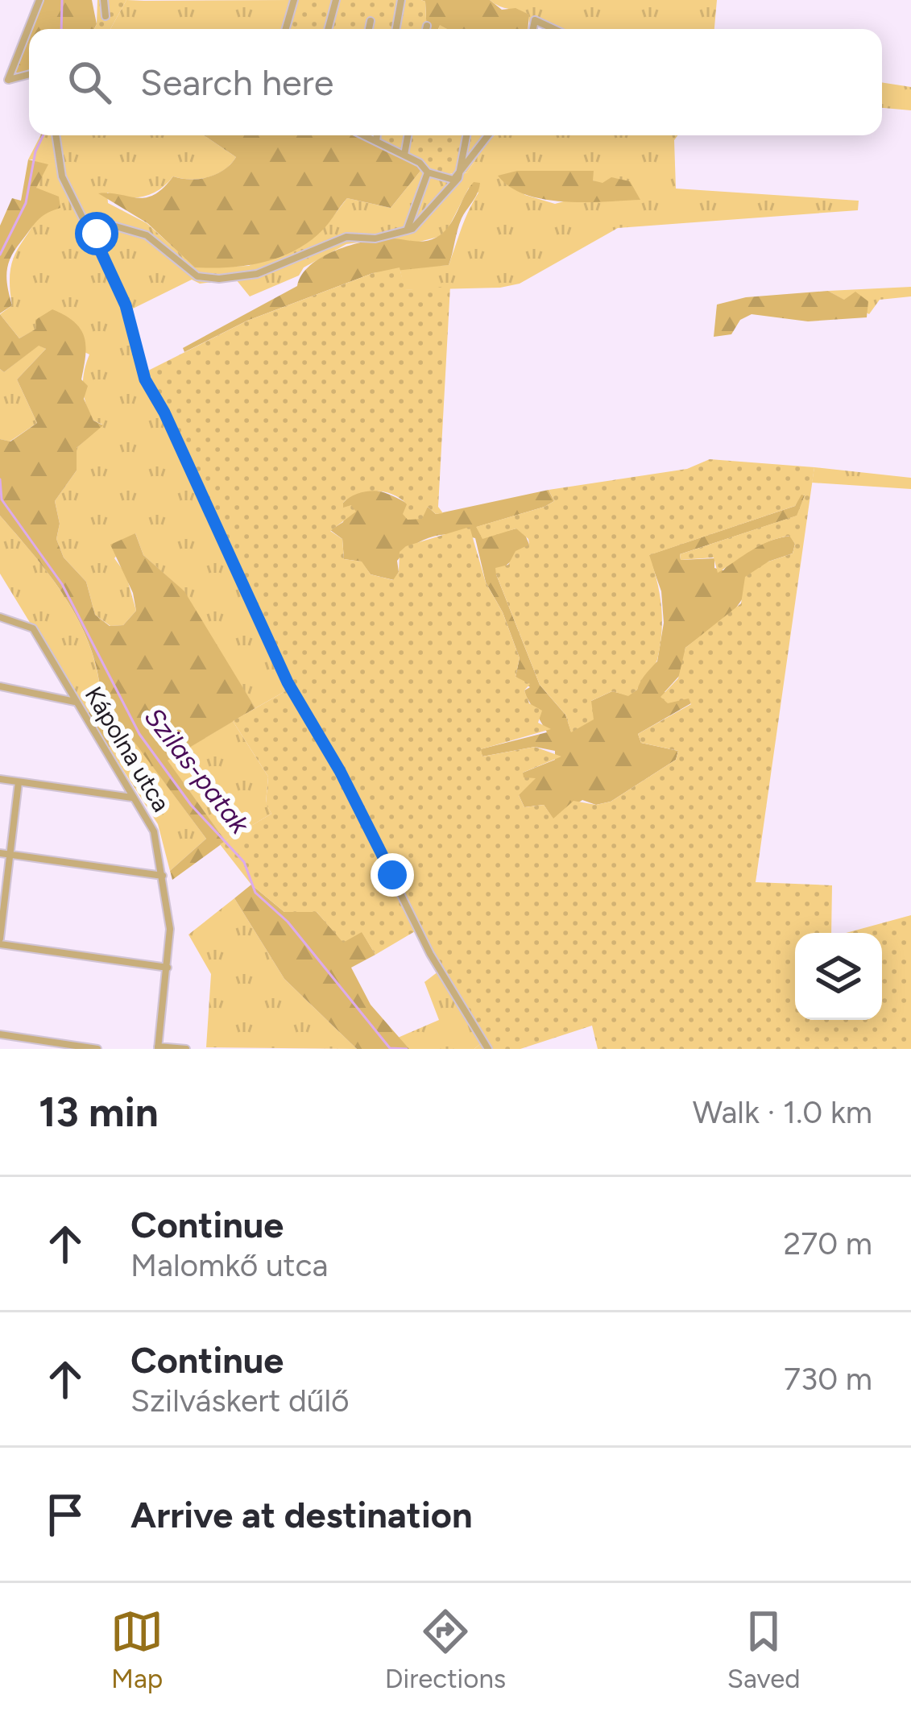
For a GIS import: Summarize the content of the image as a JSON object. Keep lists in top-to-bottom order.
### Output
{
  "streets": {
    "street": ["Kápolna utca"]
  },
  "water": ["Szilas-patak"],
  "page": {
    "search": "Search here",
    "heading": ["13 min", "Walk · 1.0 km"],
    "list": [
      ["Continue", "Malomkő utca", "270 m"],
      ["Continue", "Szilváskert dűlő", "730 m"],
      "Arrive at destination"
    ],
    "nav": ["Map", "Directions", "Saved"]
  }
}
